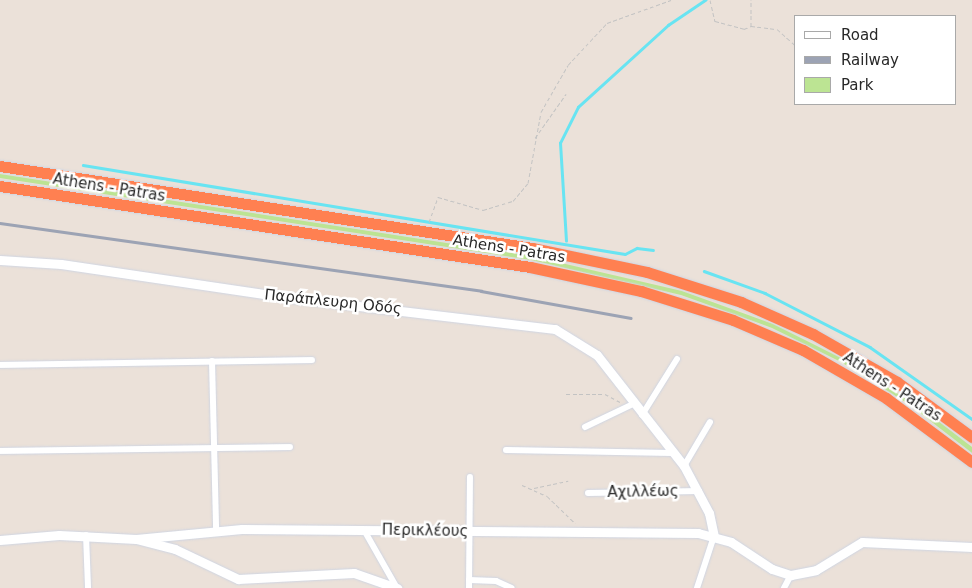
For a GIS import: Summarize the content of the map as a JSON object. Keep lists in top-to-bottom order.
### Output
{
  "streets": {
    "highway": ["Athens - Patras"],
    "main road": ["Παράπλευρη Οδός", "Περικλέους"],
    "street": ["Αχιλλέως"]
  },
  "crossings": [
    ["Παράπλευρη Οδός", "Αχιλλέως"],
    ["Παράπλευρη Οδός", "Περικλέους"]
  ],
  "legend": ["Road", "Railway", "Park"]
}
